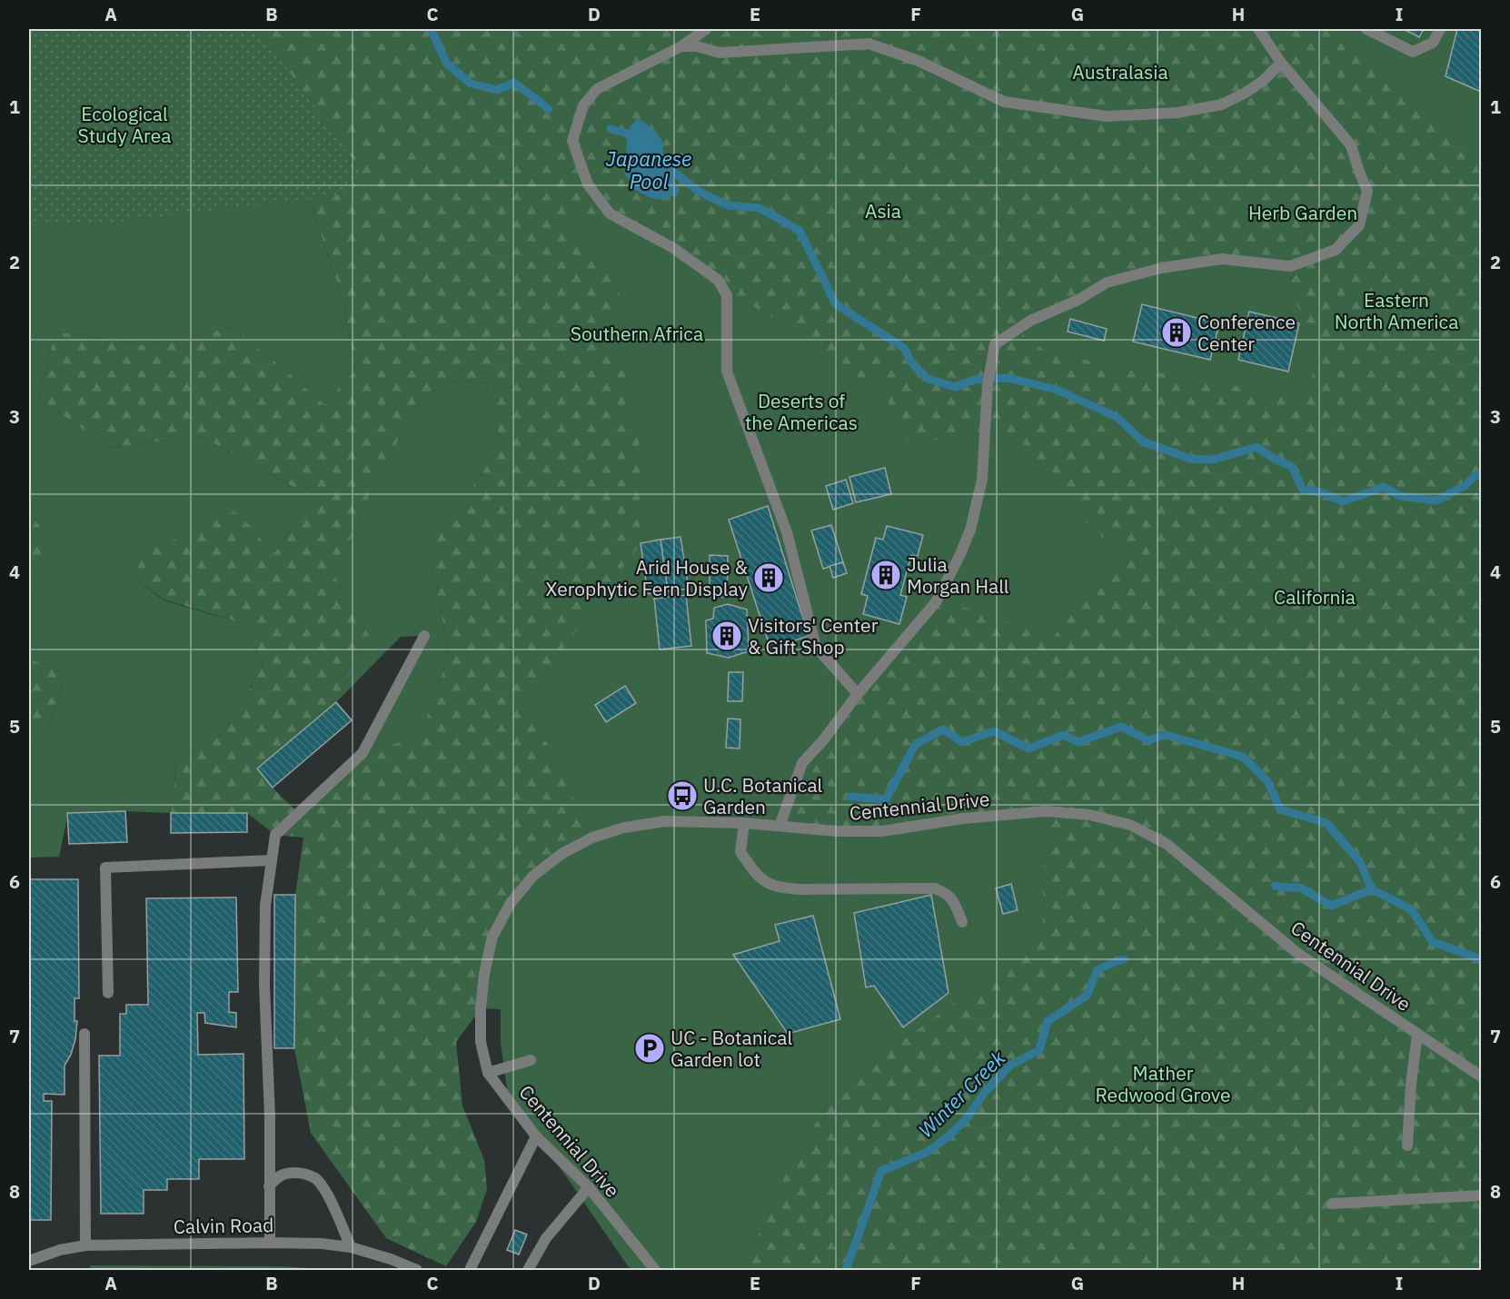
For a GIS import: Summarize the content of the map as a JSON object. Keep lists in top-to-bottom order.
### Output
{
  "streets": {
    "street": ["Centennial Drive", "Calvin Road"]
  },
  "water": ["Japanese Pool", "Winter Creek"],
  "parks": [
    "Australasia",
    "Ecological Study Area",
    "Asia",
    "Herb Garden",
    "Eastern North America",
    "Southern Africa",
    "Deserts of the Americas",
    "California",
    "Mather Redwood Grove"
  ],
  "places": {
    "building": [
      "Conference Center",
      "Julia Morgan Hall",
      "Arid House & Xerophytic Fern Display",
      "Visitors' Center & Gift Shop"
    ],
    "bus stop": ["U.C. Botanical Garden"],
    "parking": ["UC - Botanical Garden lot"]
  },
  "grid": {
    "columns": [
      "A",
      "B",
      "C",
      "D",
      "E",
      "F",
      "G",
      "H",
      "I"
    ],
    "rows": [
      "1",
      "2",
      "3",
      "4",
      "5",
      "6",
      "7",
      "8"
    ]
  }
}
